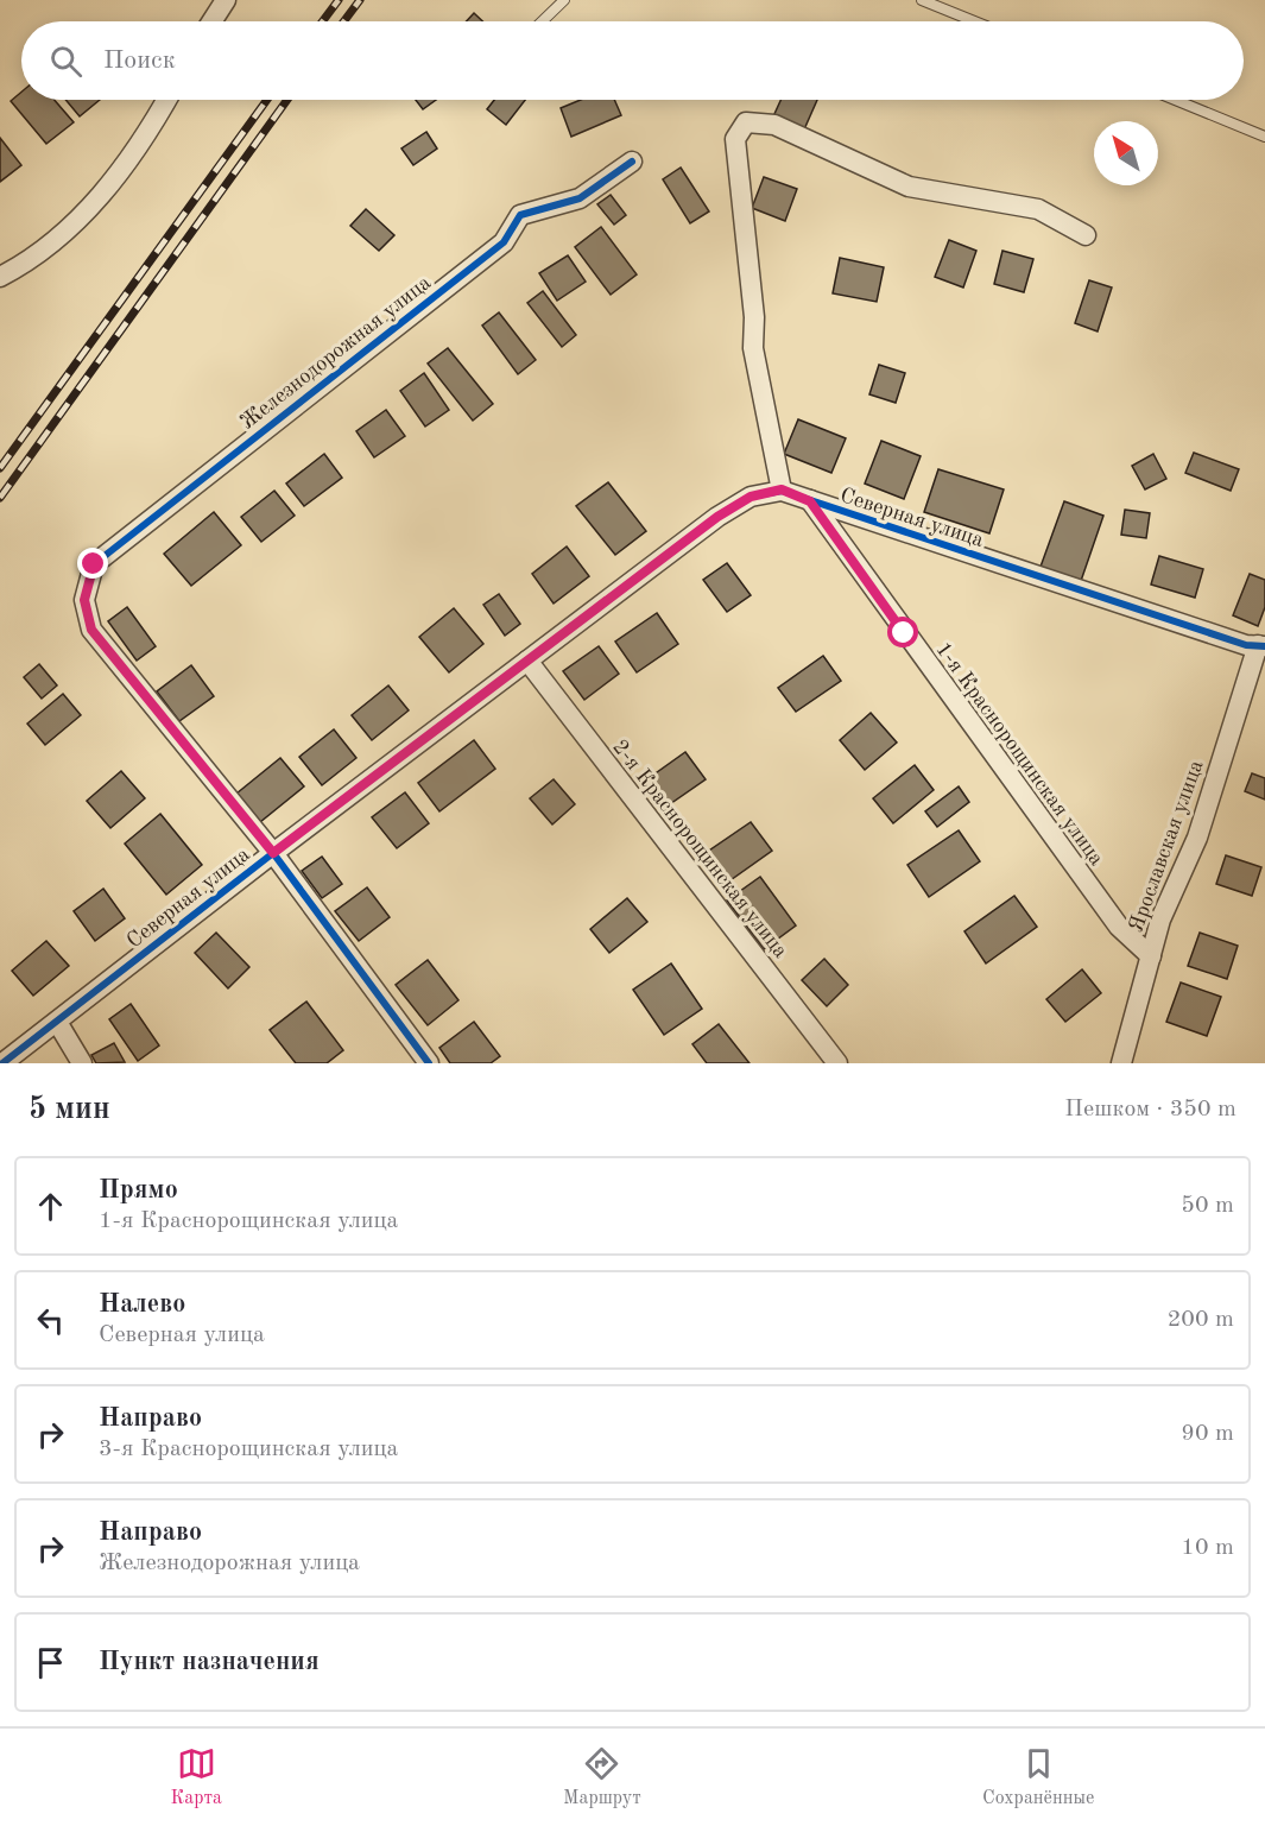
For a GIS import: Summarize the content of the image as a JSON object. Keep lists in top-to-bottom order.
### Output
{
  "streets": {
    "street": [
      "Железнодорожная улица",
      "Северная улица",
      "1-я Краснорощинская улица",
      "Ярославская улица",
      "2-я Краснорощинская улица"
    ]
  },
  "crossings": [
    ["Железнодорожная улица", "Северная улица"],
    ["Северная улица", "1-я Краснорощинская улица"],
    ["Северная улица", "Ярославская улица"],
    ["Северная улица", "2-я Краснорощинская улица"],
    ["1-я Краснорощинская улица", "Ярославская улица"]
  ],
  "north": "top left",
  "page": {
    "search": "Поиск",
    "heading": ["5 мин", "Пешком · 350 m"],
    "list": [
      ["Прямо", "1-я Краснорощинская улица", "50 m"],
      ["Налево", "Северная улица", "200 m"],
      ["Направо", "3-я Краснорощинская улица", "90 m"],
      ["Направо", "Железнодорожная улица", "10 m"],
      "Пункт назначения"
    ],
    "nav": ["Карта", "Маршрут", "Сохранённые"]
  }
}
